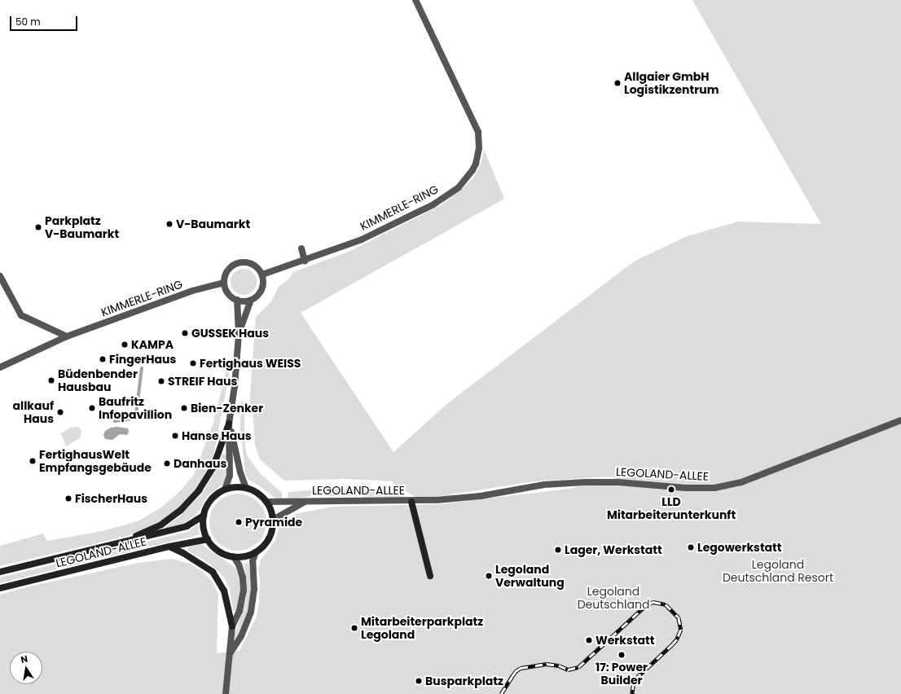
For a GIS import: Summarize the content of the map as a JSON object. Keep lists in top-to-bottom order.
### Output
{
  "streets": {
    "street": ["KIMMERLE-RING", "LEGOLAND-ALLEE"]
  },
  "parks": ["Legoland Deutschland Resort", "Legoland Deutschland"],
  "places": [
    "Allgaier GmbH Logistikzentrum",
    "V-Baumarkt",
    "Parkplatz V-Baumarkt",
    "GUSSEK Haus",
    "KAMPA",
    "FingerHaus",
    "Fertighaus WEISS",
    "Büdenbender Hausbau",
    "STREIF Haus",
    "Baufritz Infopavillion",
    "Bien-Zenker",
    "allkauf Haus",
    "Hanse Haus",
    "FertighausWelt Empfangsgebäude",
    "Danhaus",
    "LLD Mitarbeiterunterkunft",
    "FischerHaus",
    "Pyramide",
    "Legowerkstatt",
    "Lager, Werkstatt",
    "Legoland Verwaltung",
    "Mitarbeiterparkplatz Legoland",
    "Werkstatt",
    "17: Power Builder",
    "Busparkplatz"
  ],
  "scale_bar": "50 m",
  "north": "top"
}
